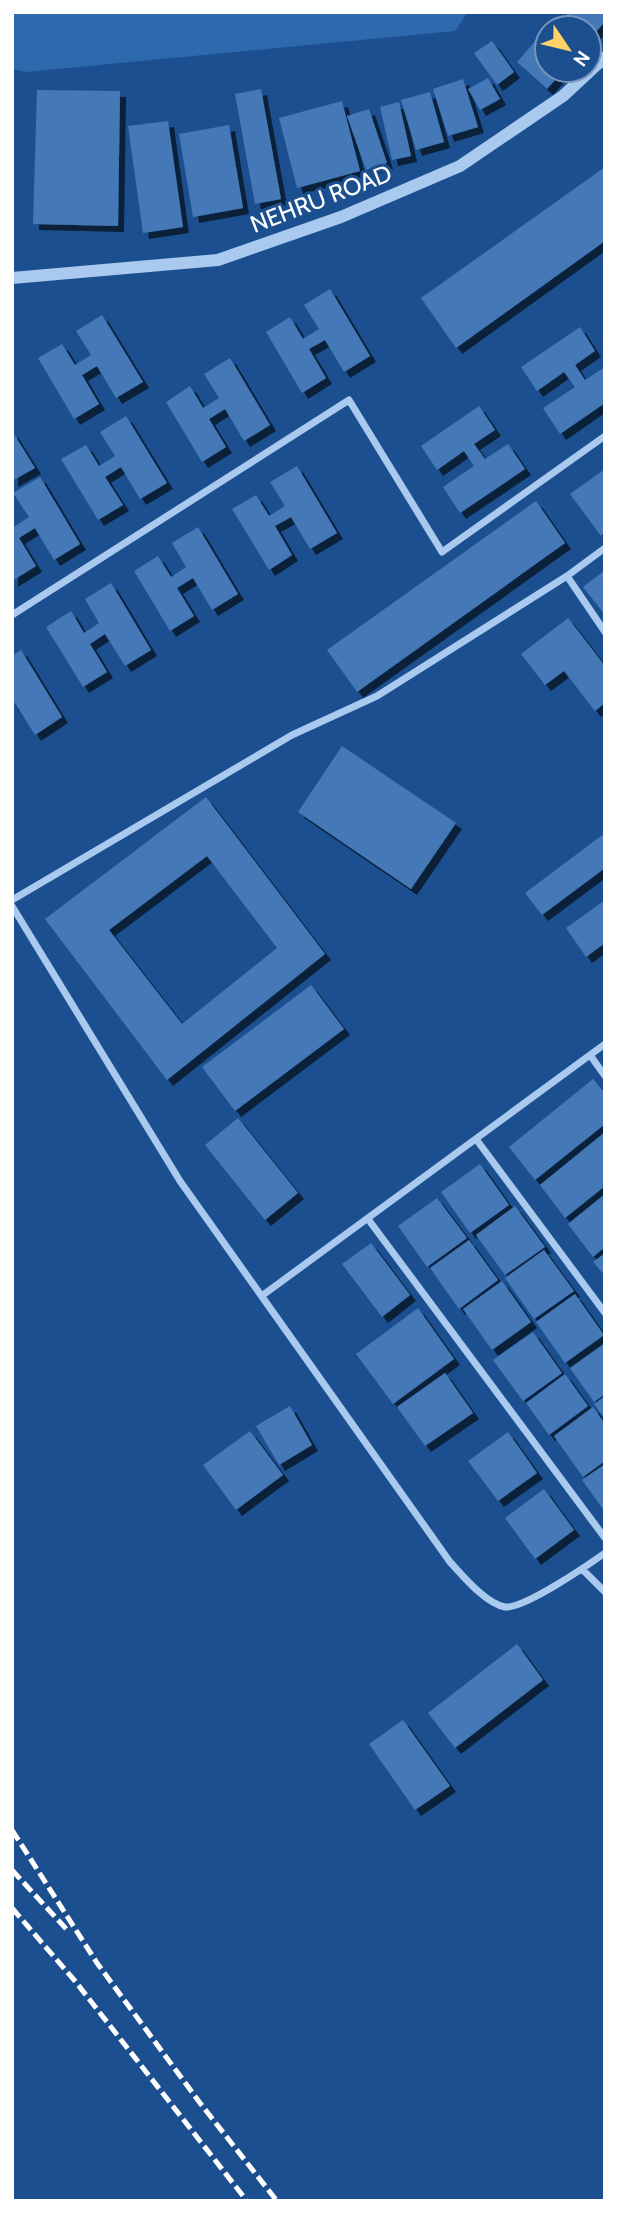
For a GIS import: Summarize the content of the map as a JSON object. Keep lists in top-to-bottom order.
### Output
{
  "streets": {
    "street": ["NEHRU ROAD"]
  },
  "north": "bottom right"
}
